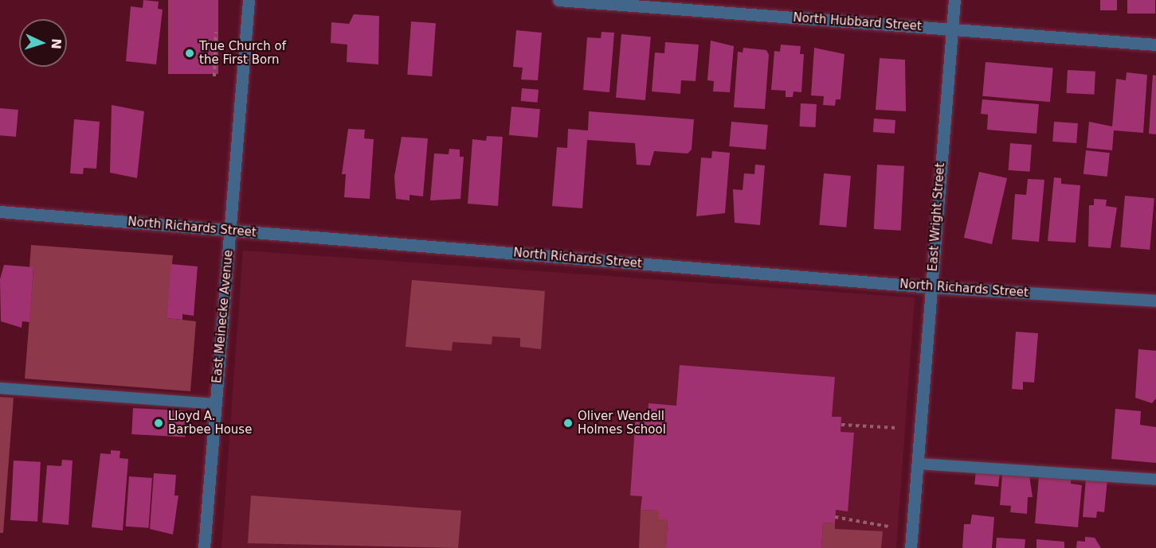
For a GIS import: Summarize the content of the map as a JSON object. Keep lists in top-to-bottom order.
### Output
{
  "streets": {
    "street": [
      "North Hubbard Street",
      "East Wright Street",
      "North Richards Street",
      "East Meinecke Avenue"
    ]
  },
  "crossings": [
    ["North Hubbard Street", "East Wright Street"],
    ["East Wright Street", "North Richards Street"],
    ["North Richards Street", "East Meinecke Avenue"]
  ],
  "places": ["True Church of the First Born", "Lloyd A. Barbee House", "Oliver Wendell Holmes School"],
  "north": "right"
}
